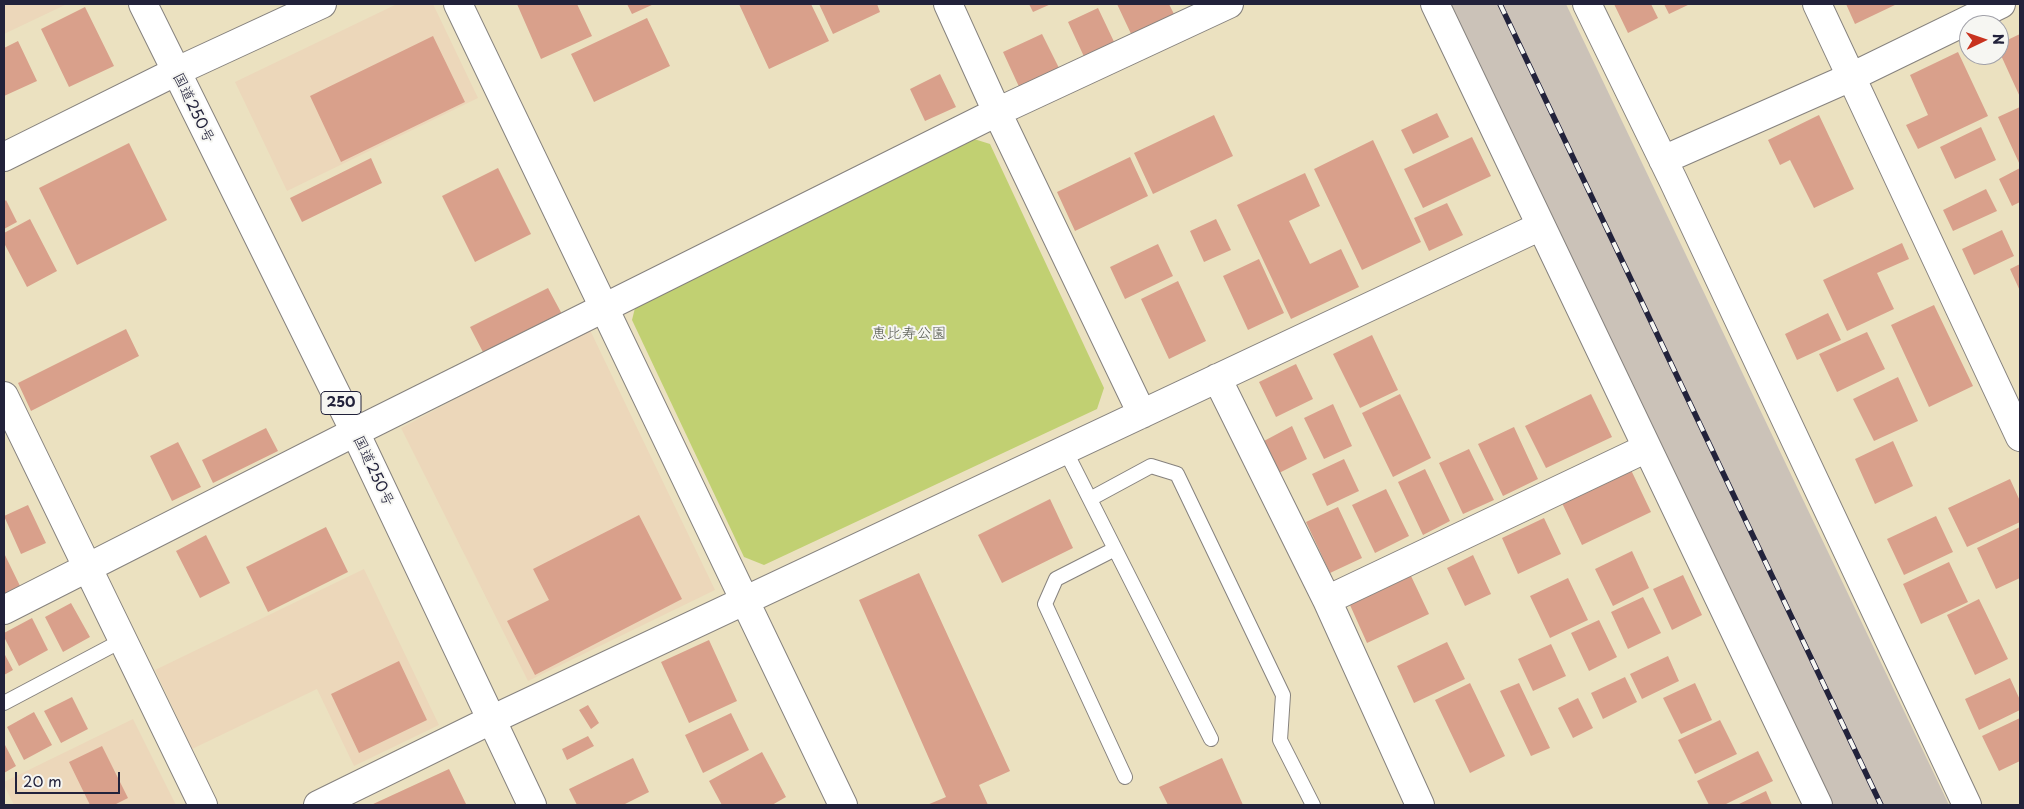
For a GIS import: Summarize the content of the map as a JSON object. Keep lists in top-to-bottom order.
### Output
{
  "streets": {
    "main road": ["国道250号", "250"]
  },
  "parks": ["恵比寿公園"],
  "scale_bar": "20 m",
  "north": "right"
}
